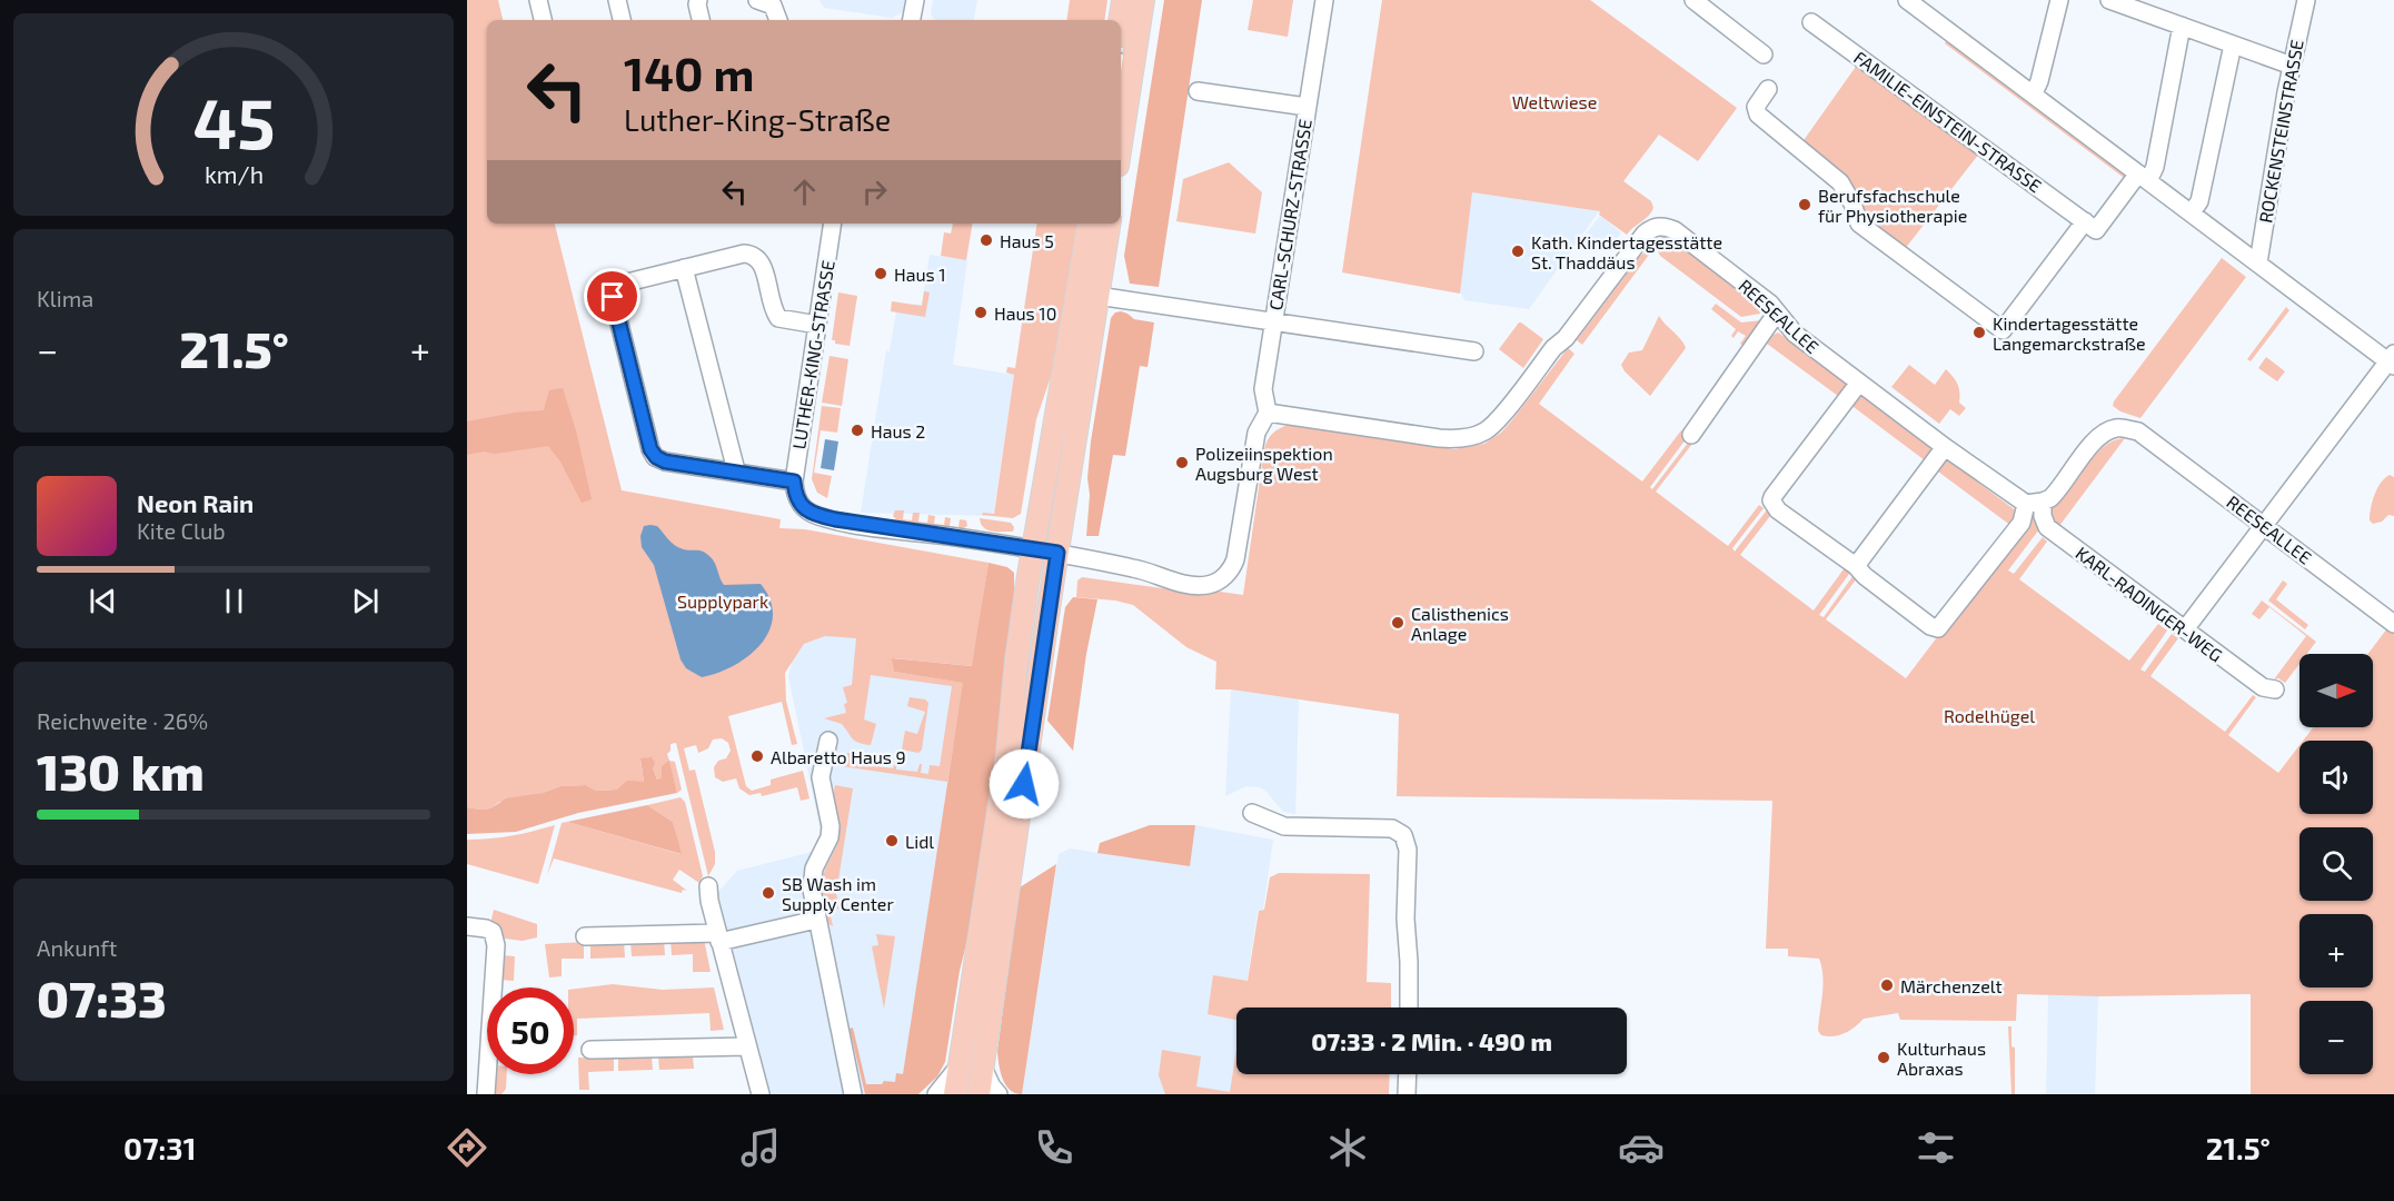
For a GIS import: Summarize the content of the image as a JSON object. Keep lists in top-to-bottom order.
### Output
{
  "streets": {
    "street": [
      "FAMILIE-EINSTEIN-STRASSE",
      "ROCKENSTEINSTRASSE",
      "CARL-SCHURZ-STRASSE",
      "REESEALLEE",
      "LUTHER-KING-STRASSE",
      "KARL-RADINGER-WEG"
    ]
  },
  "crossings": [
    ["CARL-SCHURZ-STRASSE", "REESEALLEE"],
    ["REESEALLEE", "KARL-RADINGER-WEG"]
  ],
  "parks": ["Weltwiese", "Supplypark", "Rodelhügel"],
  "places": [
    "Berufsfachschule für Physiotherapie",
    "Haus 5",
    "Kath. Kindertagesstätte St. Thaddäus",
    "Haus 1",
    "Haus 10",
    "Kindertagesstätte Langemarckstraße",
    "Haus 2",
    "Polizeiinspektion Augsburg West",
    "Calisthenics Anlage",
    "Albaretto Haus 9",
    "Lidl",
    "SB Wash im Supply Center",
    "Märchenzelt",
    "Kulturhaus Abraxas"
  ],
  "north": "right",
  "page": {
    "turn": ["140 m", "Luther-King-Straße"],
    "tile": [
      "Klima",
      ["Reichweite · 26%", "130 km"],
      ["Ankunft", "07:33"]
    ],
    "heat": ["−", "21.5°", "+"],
    "song": ["Neon Rain", "Kite Club"],
    "map_buttons": ["+", "−"],
    "limit": "50",
    "trip": "07:33 · 2 Min. · 490 m",
    "tabs": ["07:31", "21.5°"],
    "gauge": ["45", "km/h"]
  }
}
